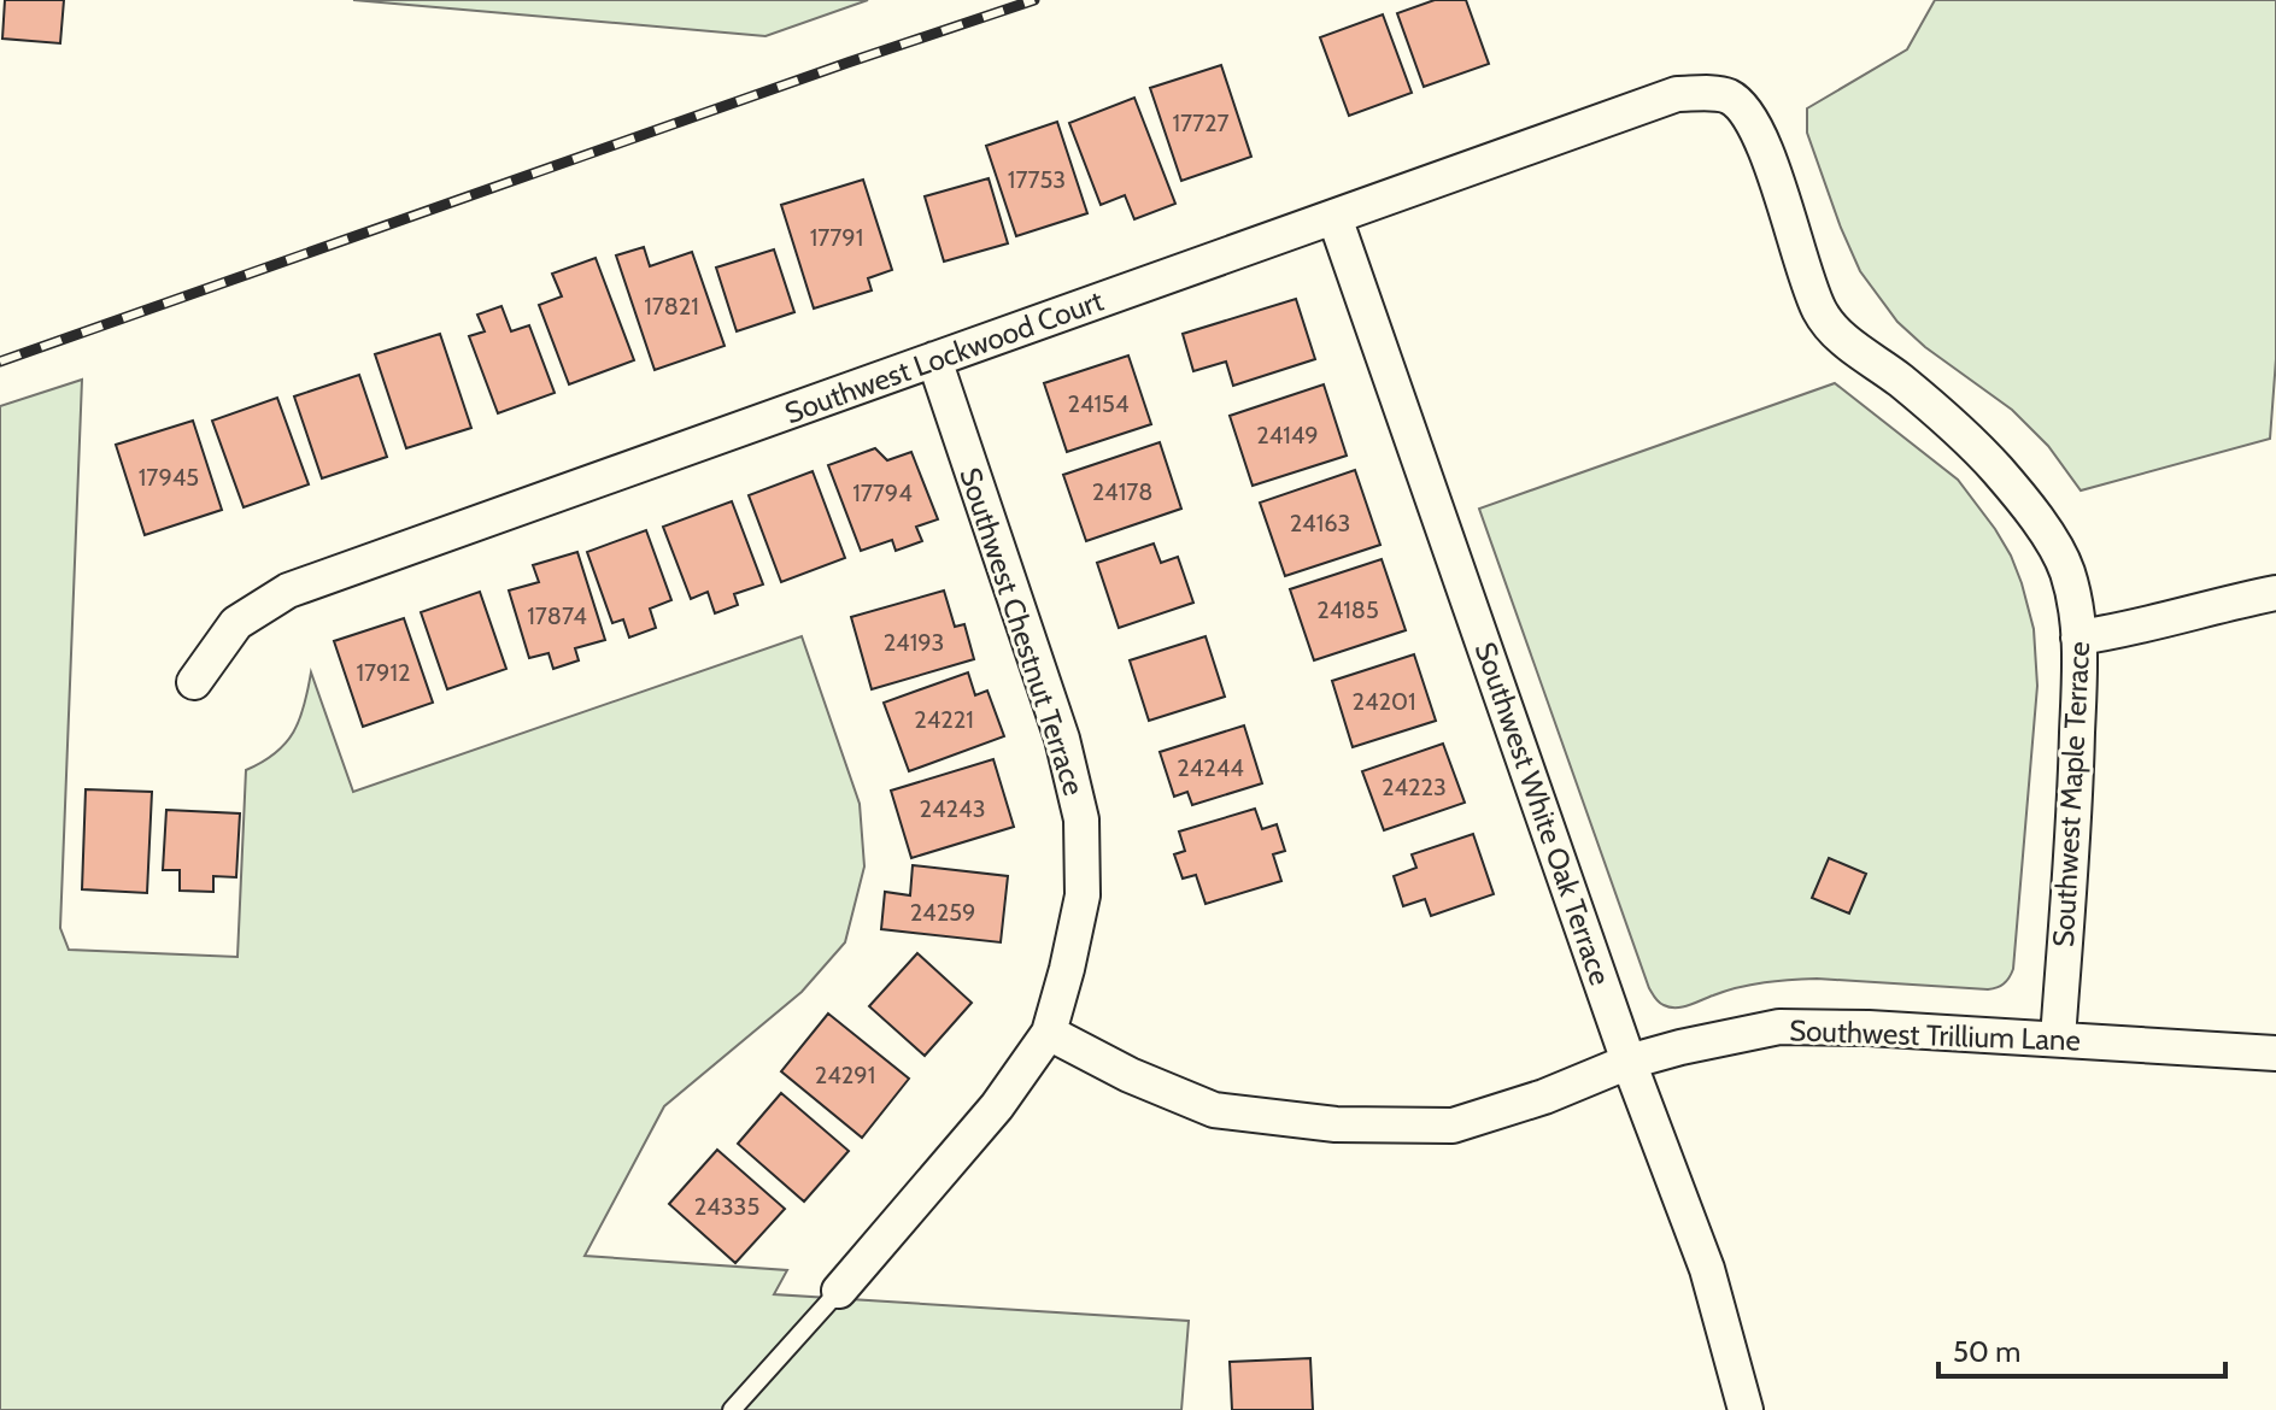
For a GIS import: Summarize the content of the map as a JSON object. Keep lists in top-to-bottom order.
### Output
{
  "streets": {
    "street": [
      "Southwest Lockwood Court",
      "Southwest Chestnut Terrace",
      "Southwest Maple Terrace",
      "Southwest White Oak Terrace",
      "Southwest Trillium Lane"
    ]
  },
  "crossings": [
    ["Southwest Lockwood Court", "Southwest Chestnut Terrace"],
    ["Southwest Lockwood Court", "Southwest Maple Terrace"],
    ["Southwest Lockwood Court", "Southwest White Oak Terrace"],
    ["Southwest Chestnut Terrace", "Southwest Trillium Lane"],
    ["Southwest Maple Terrace", "Southwest Trillium Lane"],
    ["Southwest White Oak Terrace", "Southwest Trillium Lane"]
  ],
  "house_numbers": [
    "17727",
    "17753",
    "17791",
    "17821",
    "24154",
    "24149",
    "17945",
    "24178",
    "17794",
    "24163",
    "24185",
    "17874",
    "24193",
    "17912",
    "24201",
    "24221",
    "24244",
    "24223",
    "24243",
    "24259",
    "24291",
    "24335"
  ],
  "scale_bar": "50 m"
}
